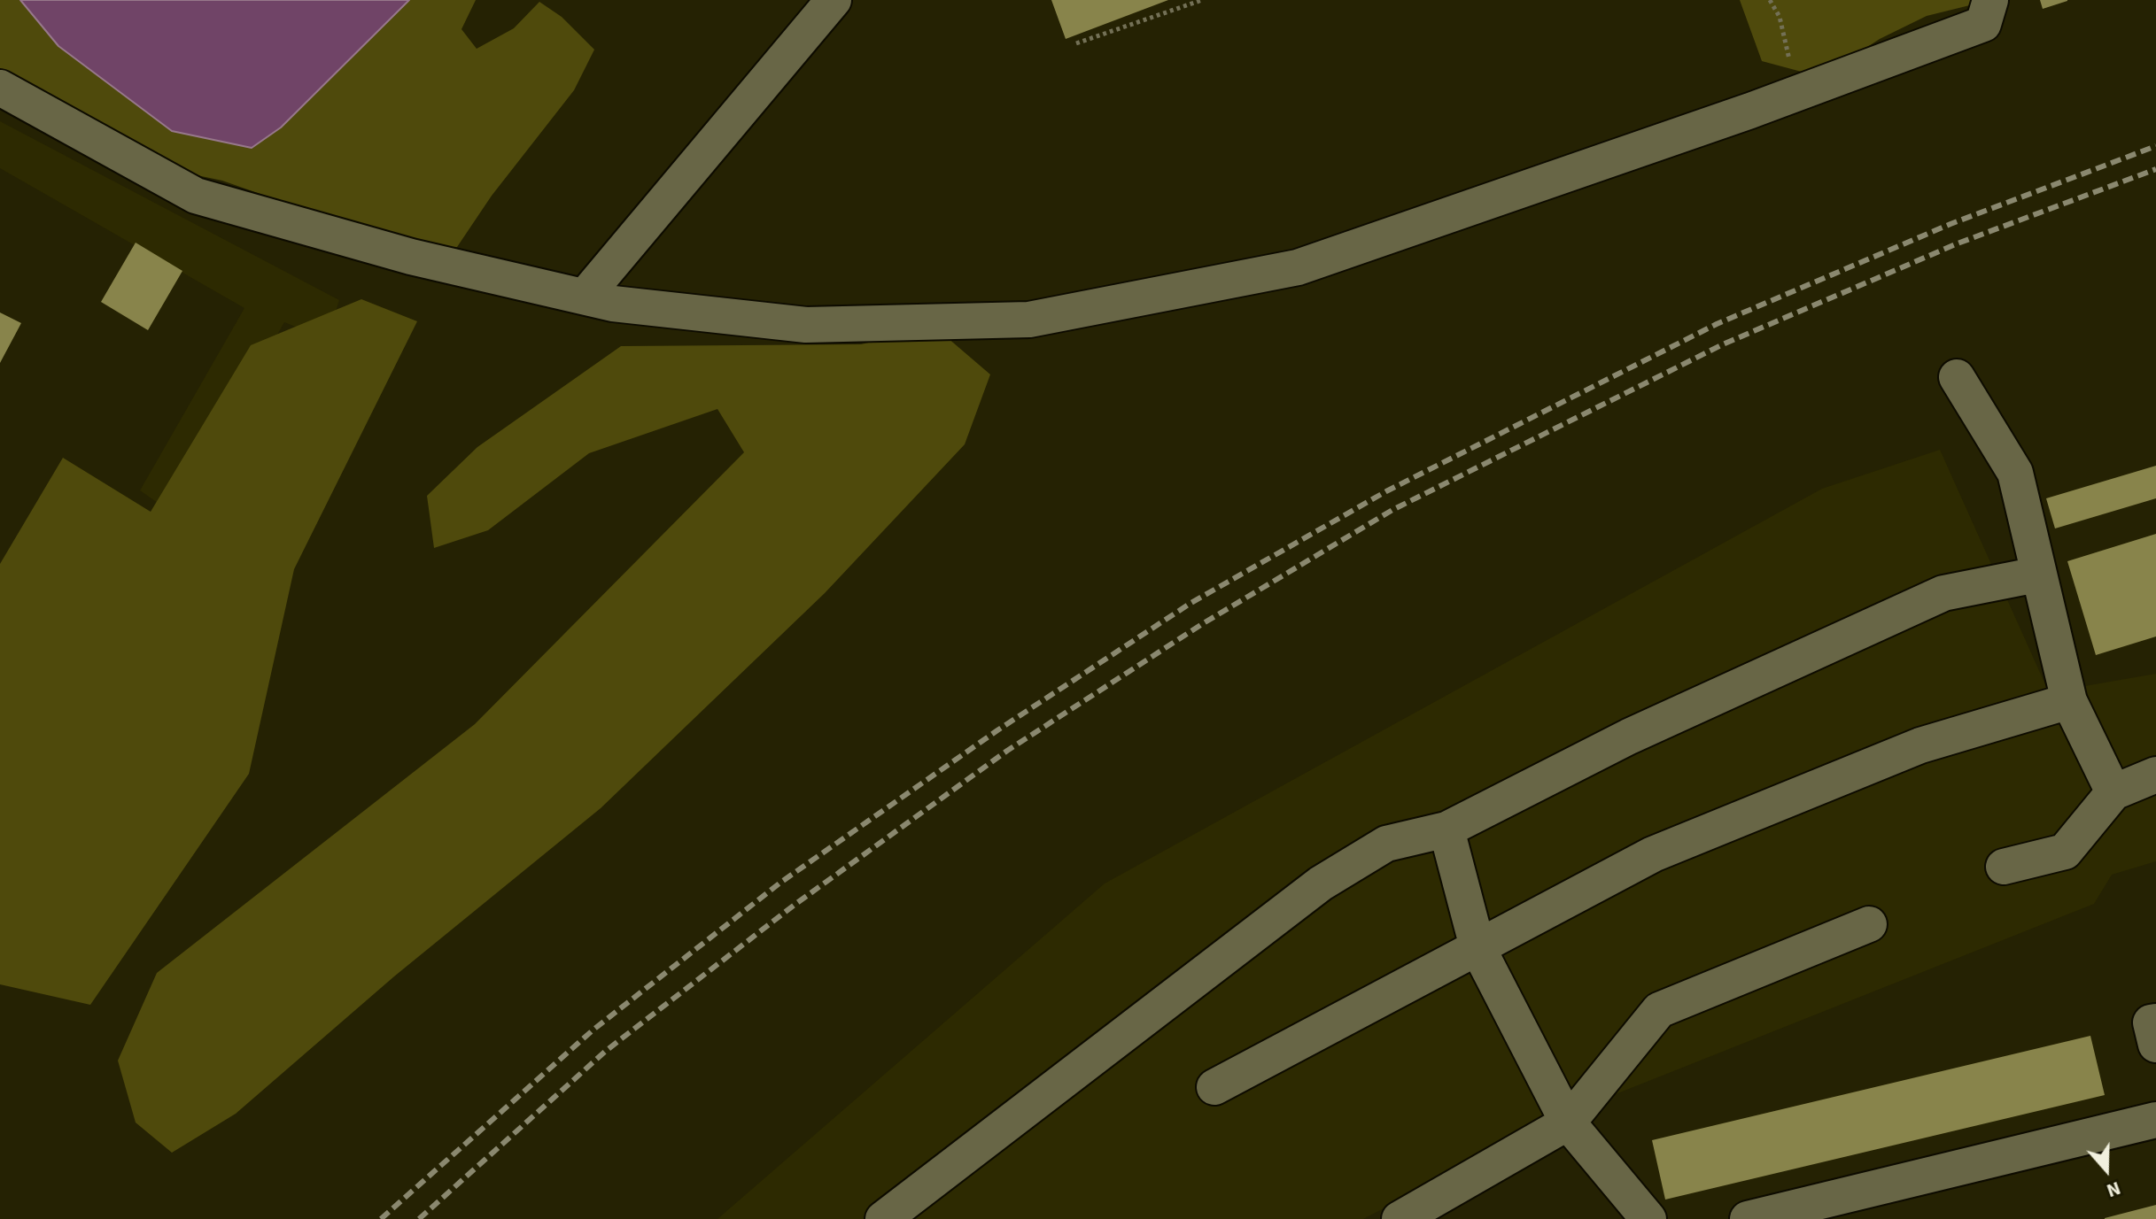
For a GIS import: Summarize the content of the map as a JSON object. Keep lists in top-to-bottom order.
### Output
{
  "north": "bottom"
}
